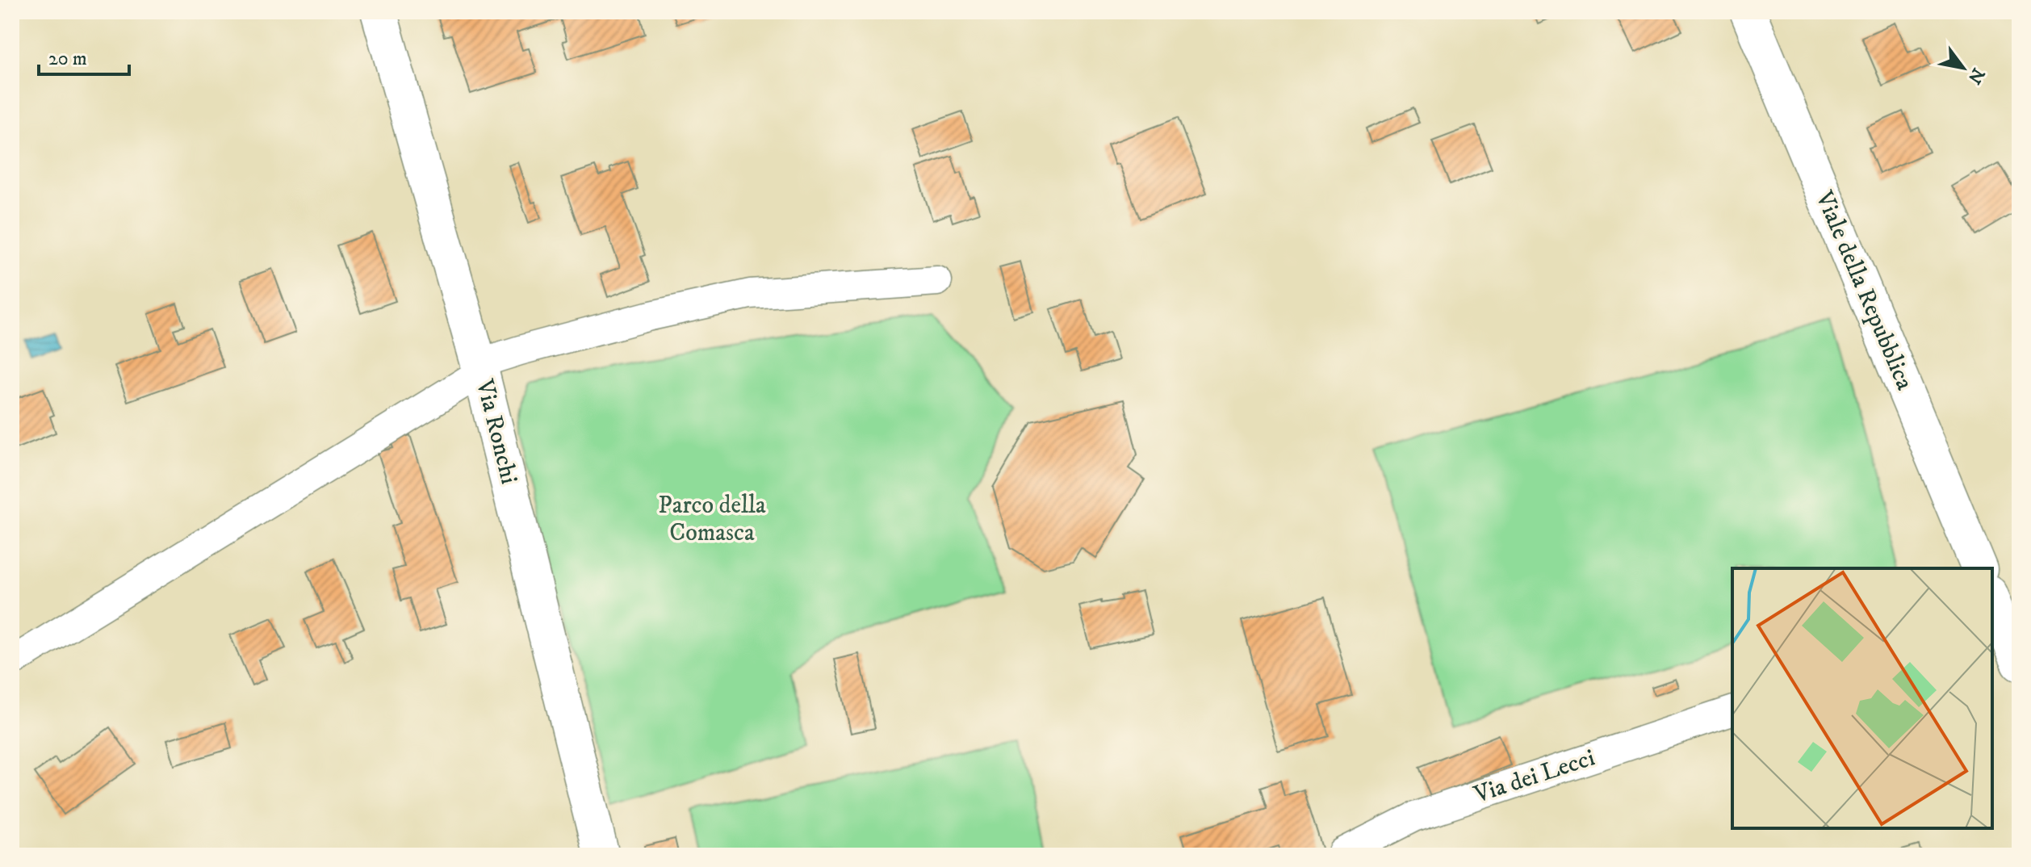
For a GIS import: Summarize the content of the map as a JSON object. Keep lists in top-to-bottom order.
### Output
{
  "streets": {
    "street": ["Viale della Repubblica", "Via Ronchi", "Via dei Lecci"]
  },
  "parks": ["Parco della Comasca"],
  "scale_bar": "20 m",
  "north": "bottom right"
}
